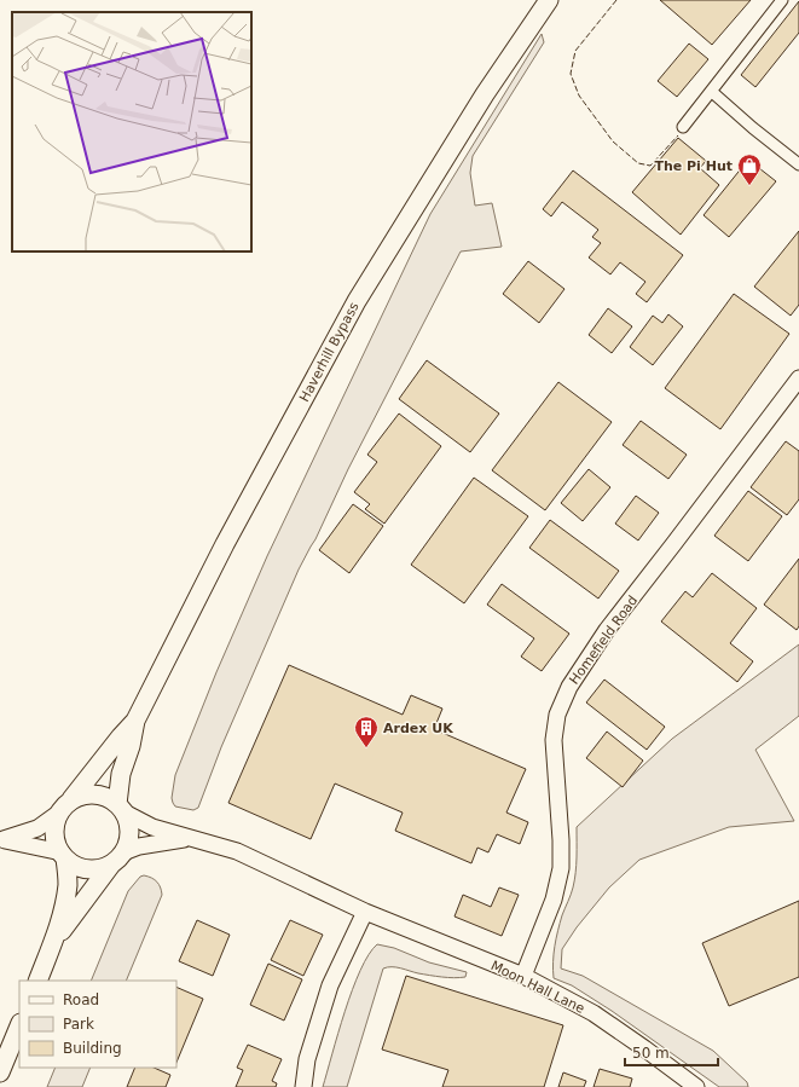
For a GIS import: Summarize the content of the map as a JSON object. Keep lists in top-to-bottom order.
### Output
{
  "streets": {
    "main road": ["Haverhill Bypass"],
    "street": ["Homefield Road", "Moon Hall Lane"]
  },
  "crossings": [
    ["Haverhill Bypass", "Moon Hall Lane"],
    ["Homefield Road", "Moon Hall Lane"]
  ],
  "places": {
    "shop": ["The Pi Hut"],
    "building": ["Ardex UK"]
  },
  "legend": ["Road", "Park", "Building"],
  "scale_bar": "50 m"
}
